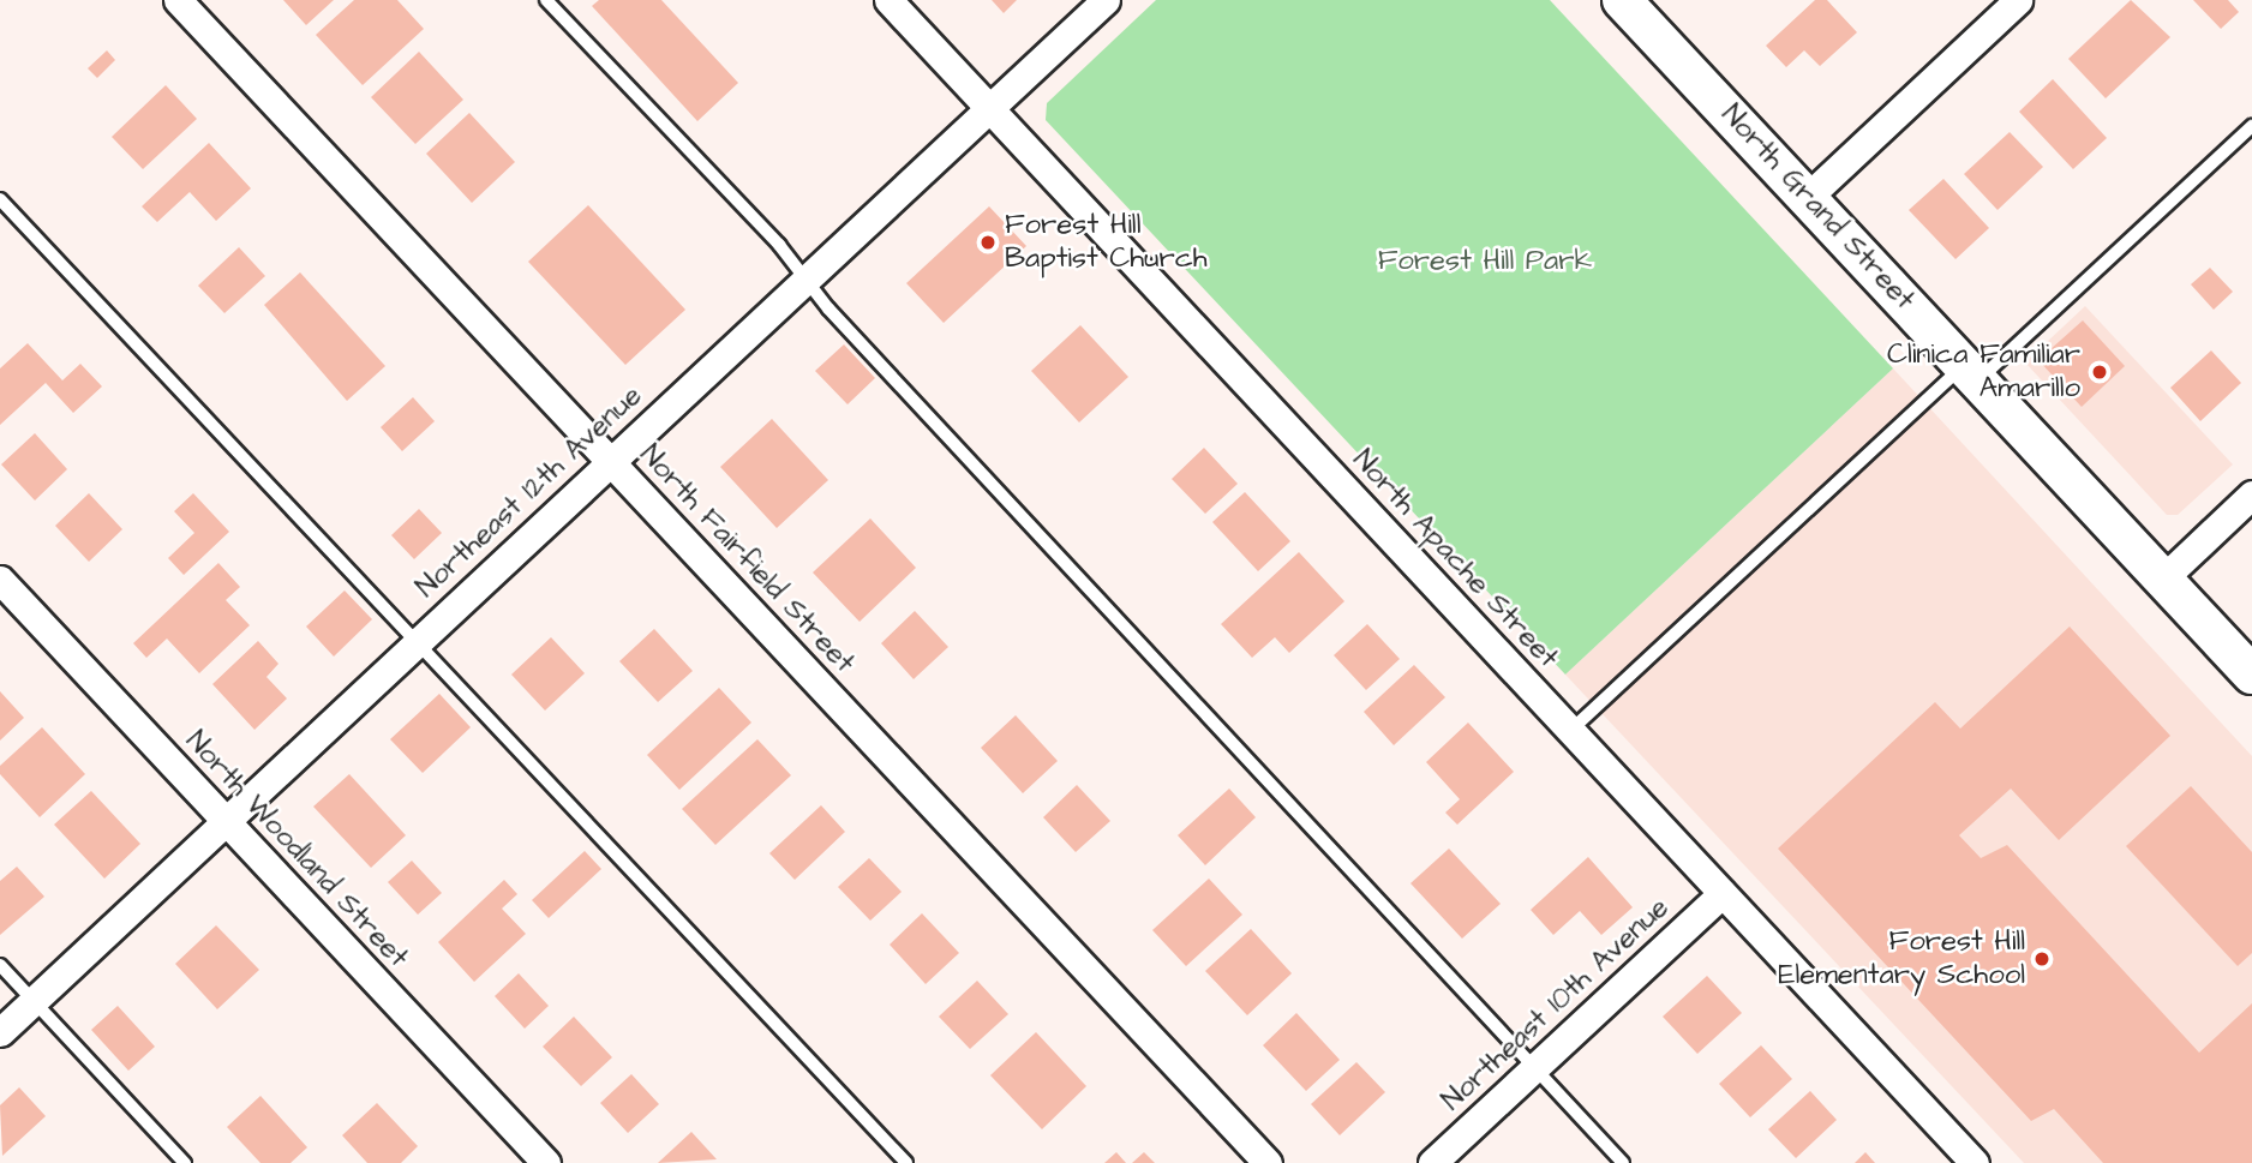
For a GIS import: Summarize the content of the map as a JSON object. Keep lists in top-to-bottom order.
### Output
{
  "streets": {
    "main road": ["North Grand Street"],
    "street": [
      "Northeast 12th Avenue",
      "North Fairfield Street",
      "North Apache Street",
      "North Woodland Street",
      "Northeast 10th Avenue"
    ]
  },
  "crossings": [
    ["Northeast 12th Avenue", "North Fairfield Street"],
    ["Northeast 12th Avenue", "North Apache Street"],
    ["Northeast 12th Avenue", "North Woodland Street"],
    ["North Apache Street", "Northeast 10th Avenue"]
  ],
  "parks": ["Forest Hill Park"],
  "places": ["Forest Hill Baptist Church", "Clinica Familiar Amarillo", "Forest Hill Elementary School"]
}
